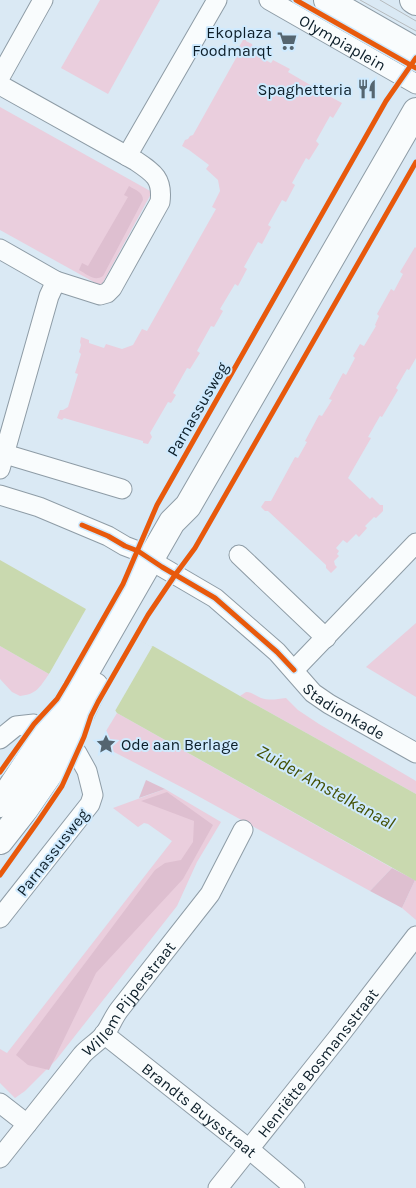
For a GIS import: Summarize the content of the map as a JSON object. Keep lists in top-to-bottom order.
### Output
{
  "streets": {
    "main road": ["Olympiaplein"],
    "street": [
      "Parnassusweg",
      "Stadionkade",
      "Willem Pijperstraat",
      "Henriëtte Bosmansstraat",
      "Brandts Buysstraat"
    ]
  },
  "crossings": [
    ["Willem Pijperstraat", "Brandts Buysstraat"],
    ["Henriëtte Bosmansstraat", "Brandts Buysstraat"]
  ],
  "water": ["Zuider Amstelkanaal"],
  "places": {
    "supermarket": ["Ekoplaza Foodmarqt"],
    "restaurant": ["Spaghetteria"],
    "place": ["Ode aan Berlage"]
  }
}
